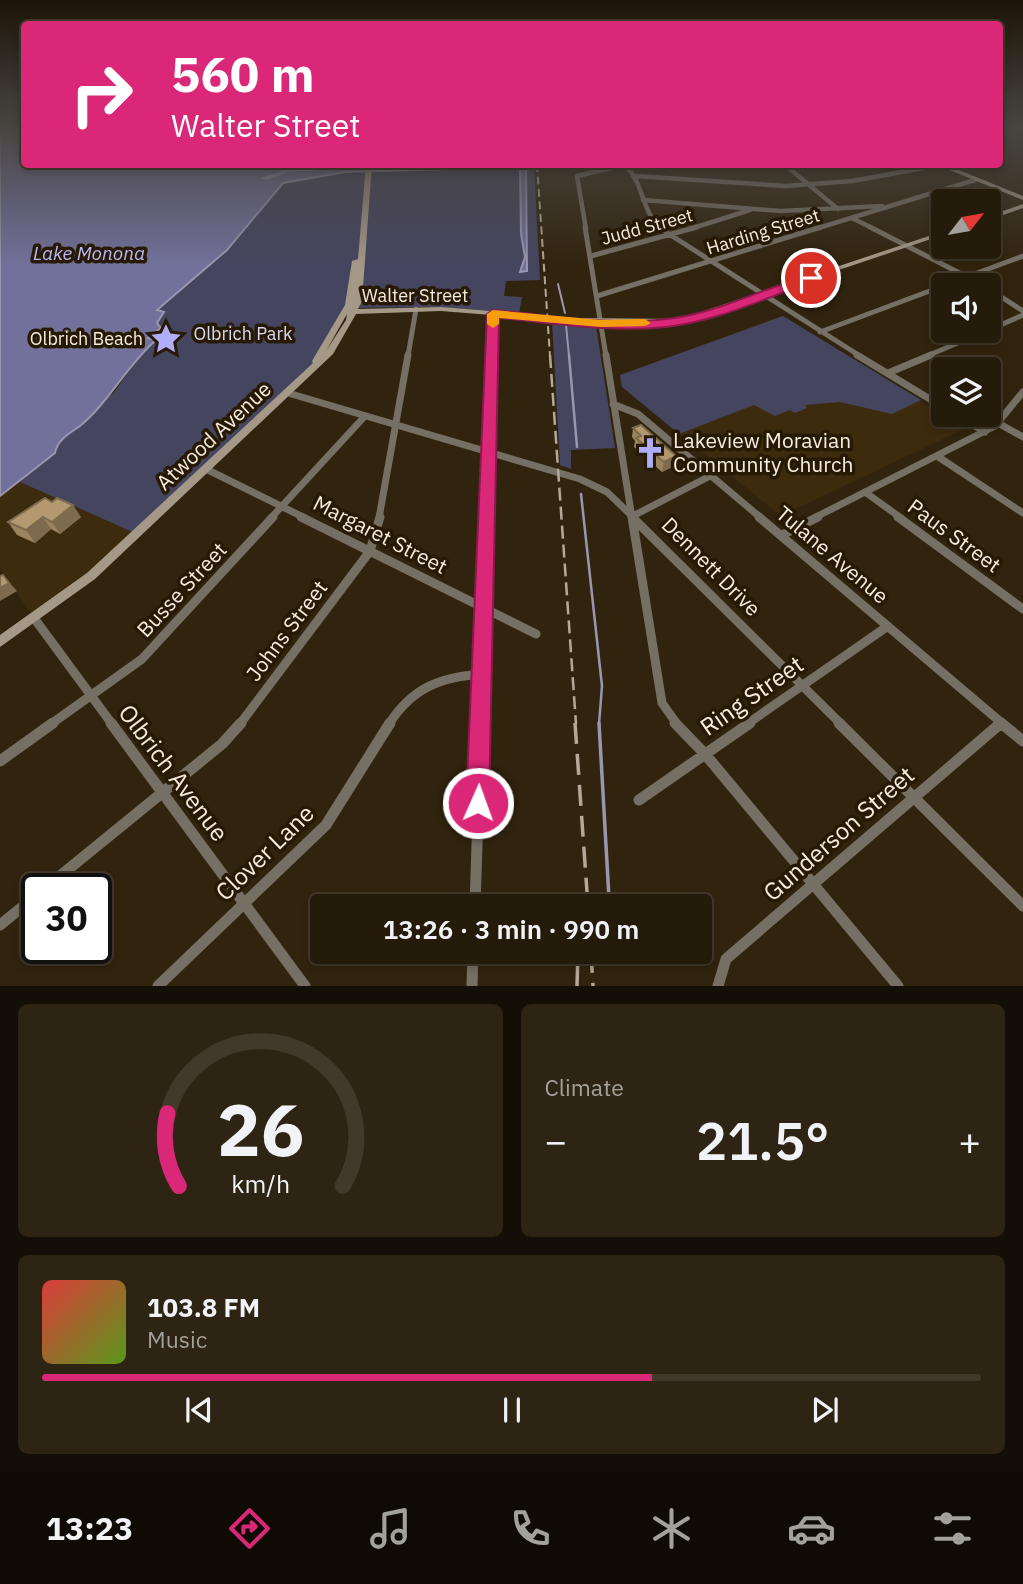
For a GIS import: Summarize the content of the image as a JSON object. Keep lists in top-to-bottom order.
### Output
{
  "streets": {
    "street": [
      "Judd Street",
      "Harding Street",
      "Walter Street",
      "Atwood Avenue",
      "Margaret Street",
      "Paus Street",
      "Tulane Avenue",
      "Dennett Drive",
      "Busse Street",
      "Johns Street",
      "Ring Street",
      "Olbrich Avenue",
      "Gunderson Street",
      "Clover Lane"
    ]
  },
  "crossings": [
    ["Walter Street", "Atwood Avenue"],
    ["Walter Street", "Johns Street"],
    ["Atwood Avenue", "Margaret Street"],
    ["Atwood Avenue", "Dennett Drive"],
    ["Atwood Avenue", "Olbrich Avenue"],
    ["Margaret Street", "Busse Street"],
    ["Margaret Street", "Johns Street"],
    ["Tulane Avenue", "Ring Street"],
    ["Tulane Avenue", "Gunderson Street"],
    ["Dennett Drive", "Busse Street"],
    ["Dennett Drive", "Johns Street"],
    ["Dennett Drive", "Ring Street"],
    ["Dennett Drive", "Gunderson Street"],
    ["Busse Street", "Olbrich Avenue"],
    ["Johns Street", "Olbrich Avenue"],
    ["Olbrich Avenue", "Clover Lane"]
  ],
  "water": ["Lake Monona"],
  "parks": ["Olbrich Park"],
  "places": {
    "place": ["Olbrich Beach"],
    "church": ["Lakeview Moravian Community Church"]
  },
  "north": "top right",
  "page": {
    "turn": ["560 m", "Walter Street"],
    "limit": "30",
    "trip": "13:26 · 3 min · 990 m",
    "tile": "Climate",
    "heat": ["−", "21.5°", "+"],
    "song": ["103.8 FM", "Music"],
    "tabs": "13:23",
    "gauge": ["26", "km/h"]
  }
}
